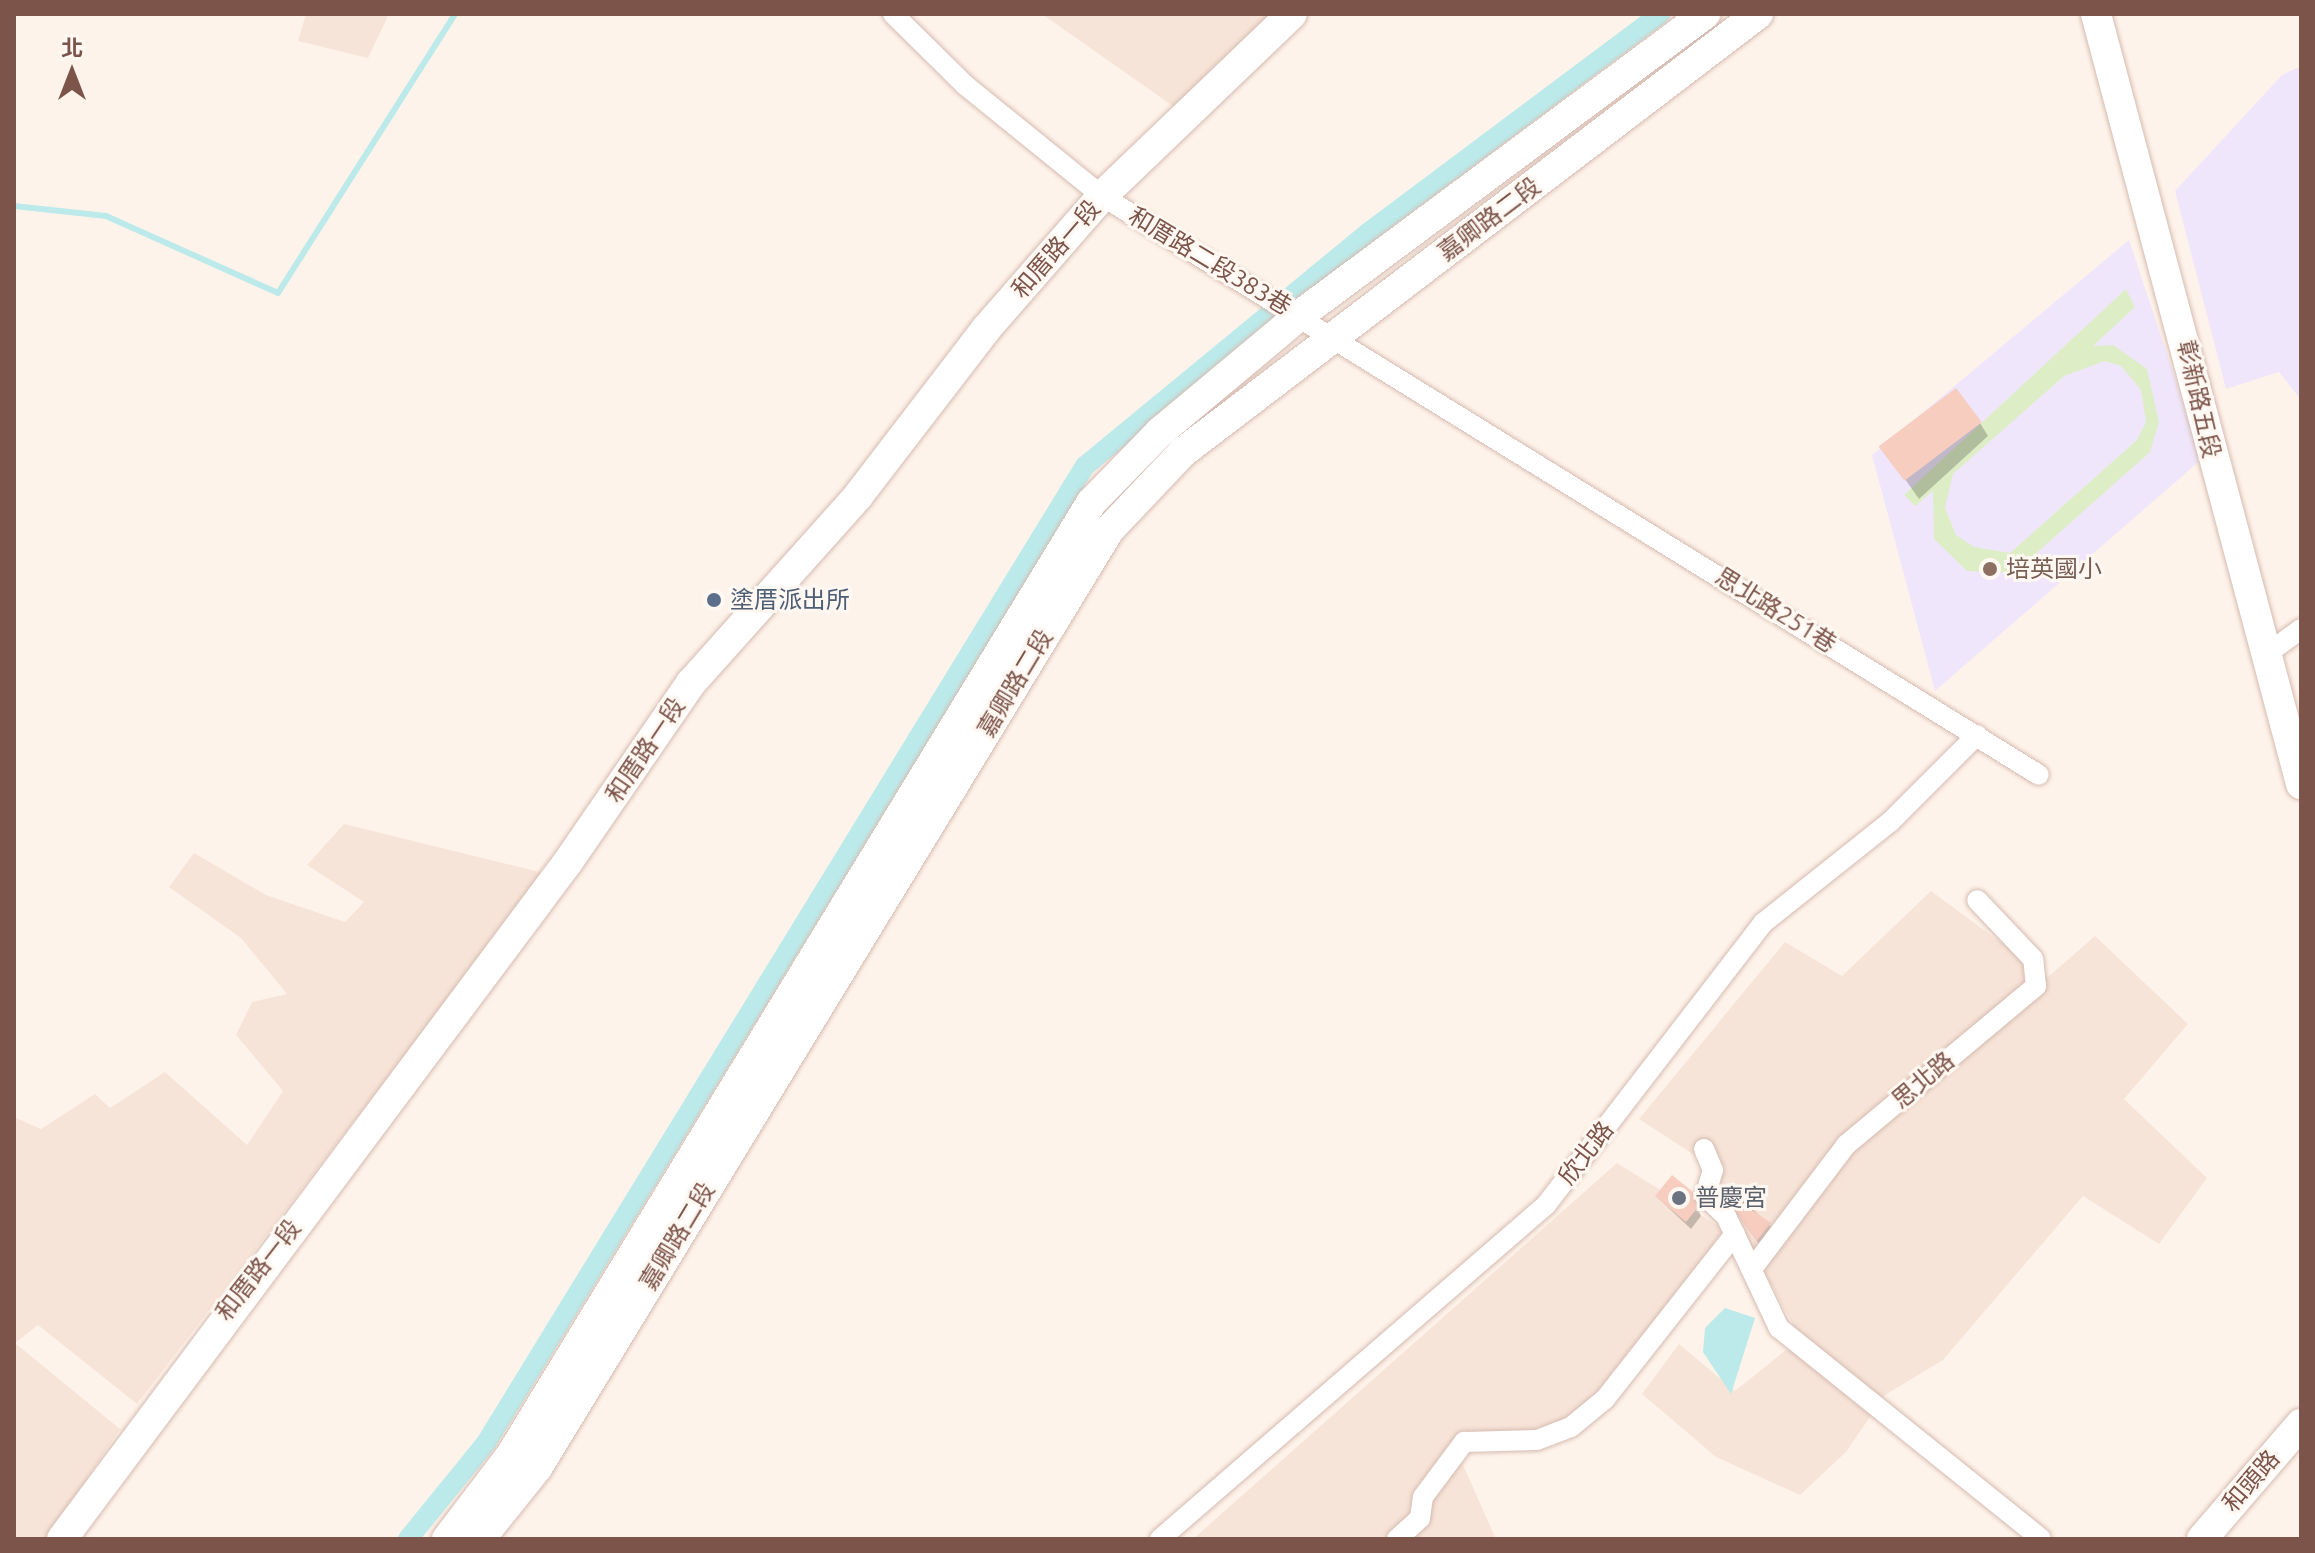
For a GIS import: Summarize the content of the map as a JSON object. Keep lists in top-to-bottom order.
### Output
{
  "streets": {
    "street": [
      "嘉卿路二段",
      "和厝路一段",
      "和厝路二段383巷",
      "彰新路五段",
      "思北路251巷",
      "思北路",
      "欣北路",
      "和頭路"
    ]
  },
  "crossings": [
    ["嘉卿路二段", "和厝路二段383巷"],
    ["和厝路一段", "和厝路二段383巷"],
    ["和厝路二段383巷", "思北路251巷"],
    ["思北路251巷", "欣北路"]
  ],
  "places": ["培英國小", "塗厝派出所", "普慶宮"],
  "north": "top"
}
